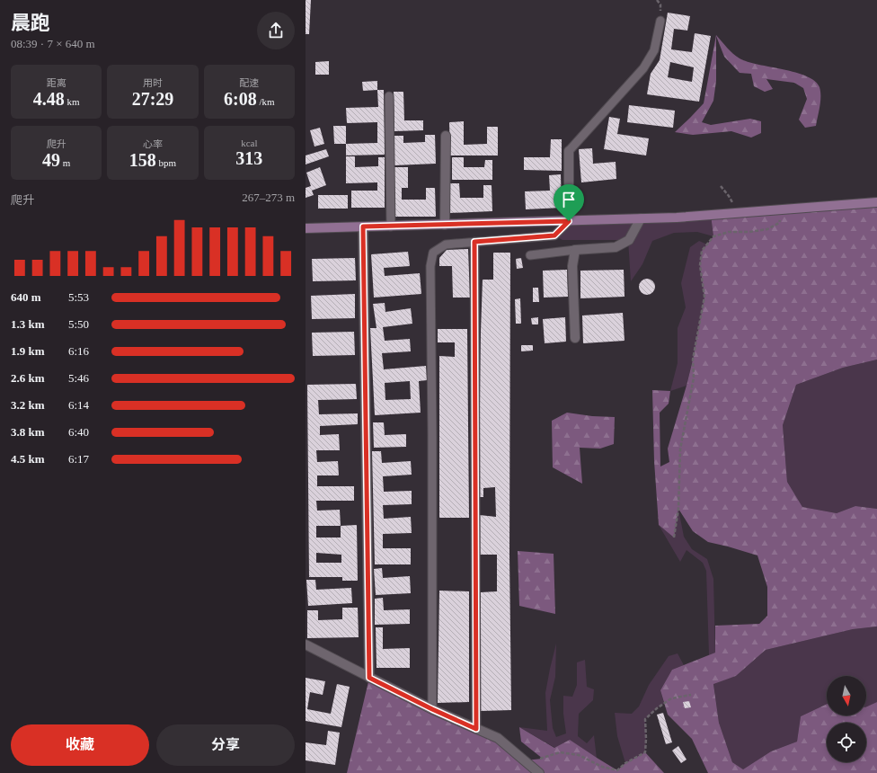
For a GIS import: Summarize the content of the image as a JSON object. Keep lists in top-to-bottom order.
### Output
{
  "north": "bottom",
  "page": {
    "heading": ["晨跑", "08:39 · 7 × 640 m"],
    "stats": [
      ["距离", "4.48 km"],
      ["用时", "27:29"],
      ["配速", "6:08 /km"],
      ["爬升", "49 m"],
      ["心率", "158 bpm"],
      ["kcal", "313"]
    ],
    "chart": ["爬升", "267–273 m"],
    "list": [
      {
        "name": "640 m",
        "note": "5:53"
      },
      {
        "name": "1.3 km",
        "note": "5:50"
      },
      {
        "name": "1.9 km",
        "note": "6:16"
      },
      {
        "name": "2.6 km",
        "note": "5:46"
      },
      {
        "name": "3.2 km",
        "note": "6:14"
      },
      {
        "name": "3.8 km",
        "note": "6:40"
      },
      {
        "name": "4.5 km",
        "note": "6:17"
      }
    ],
    "buttons": ["收藏", "分享"]
  }
}
